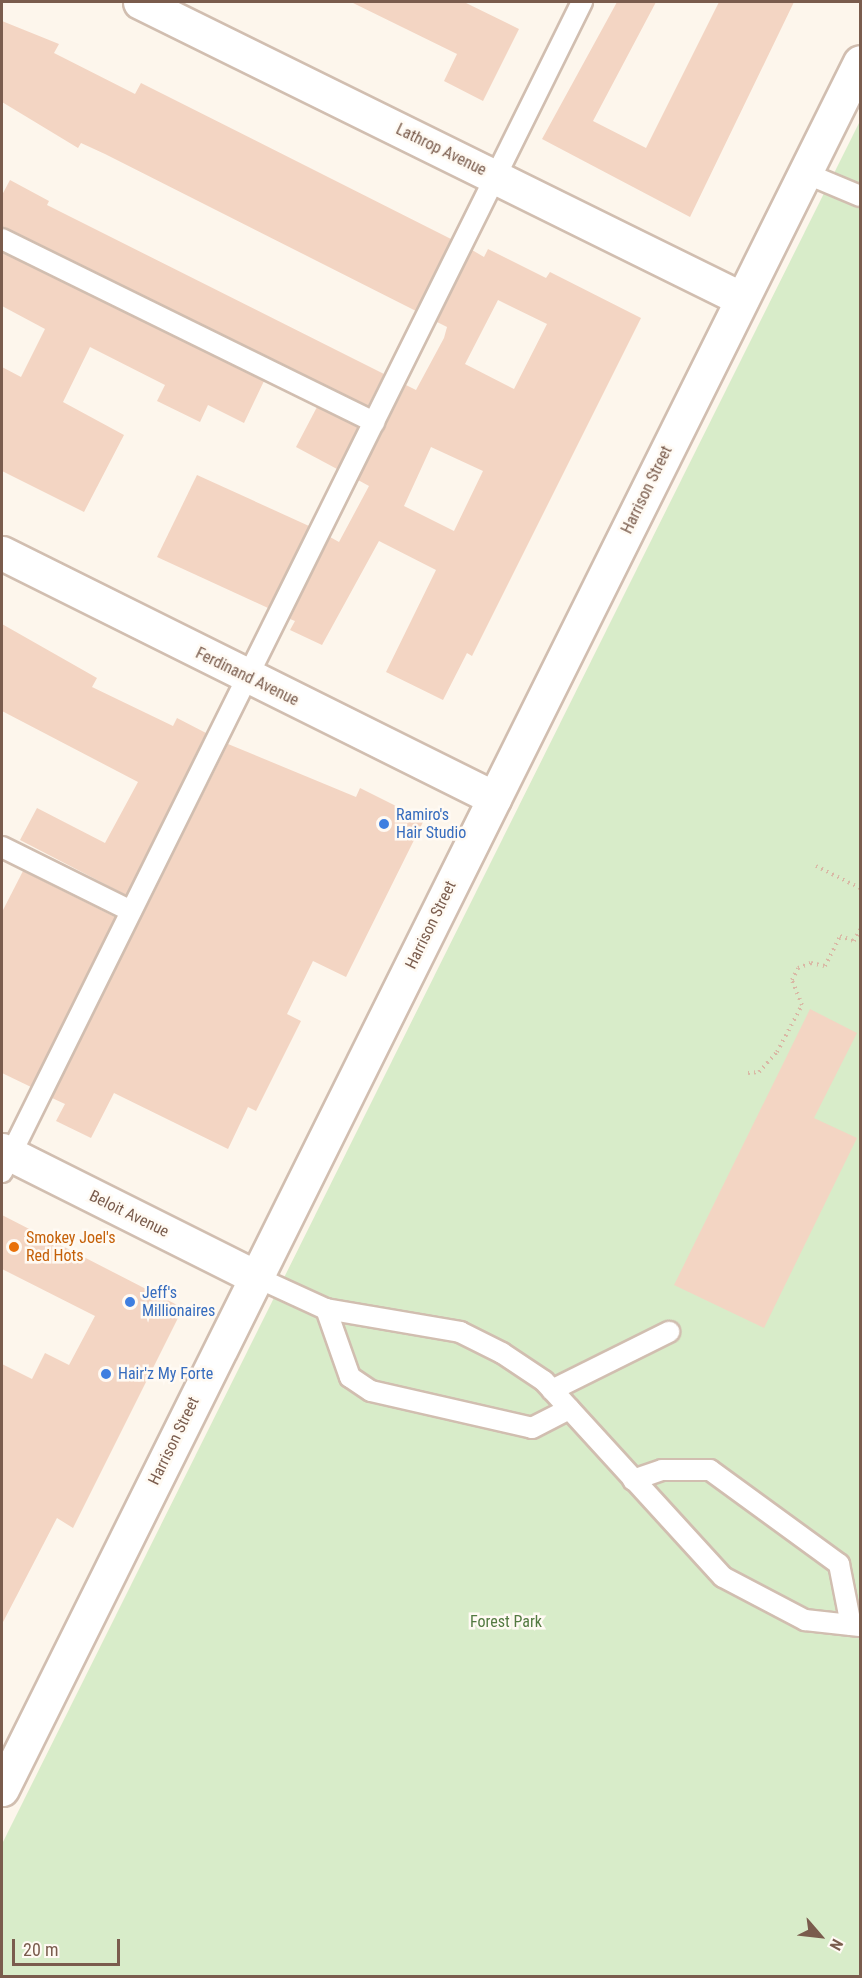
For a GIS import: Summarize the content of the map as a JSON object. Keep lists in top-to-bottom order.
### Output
{
  "streets": {
    "street": [
      "Lathrop Avenue",
      "Harrison Street",
      "Ferdinand Avenue",
      "Beloit Avenue"
    ]
  },
  "crossings": [
    ["Lathrop Avenue", "Harrison Street"],
    ["Harrison Street", "Ferdinand Avenue"],
    ["Harrison Street", "Beloit Avenue"]
  ],
  "parks": ["Forest Park"],
  "places": [
    "Ramiro's Hair Studio",
    "Smokey Joel's Red Hots",
    "Jeff's Millionaires",
    "Hair'z My Forte"
  ],
  "scale_bar": "20 m",
  "north": "bottom right"
}
